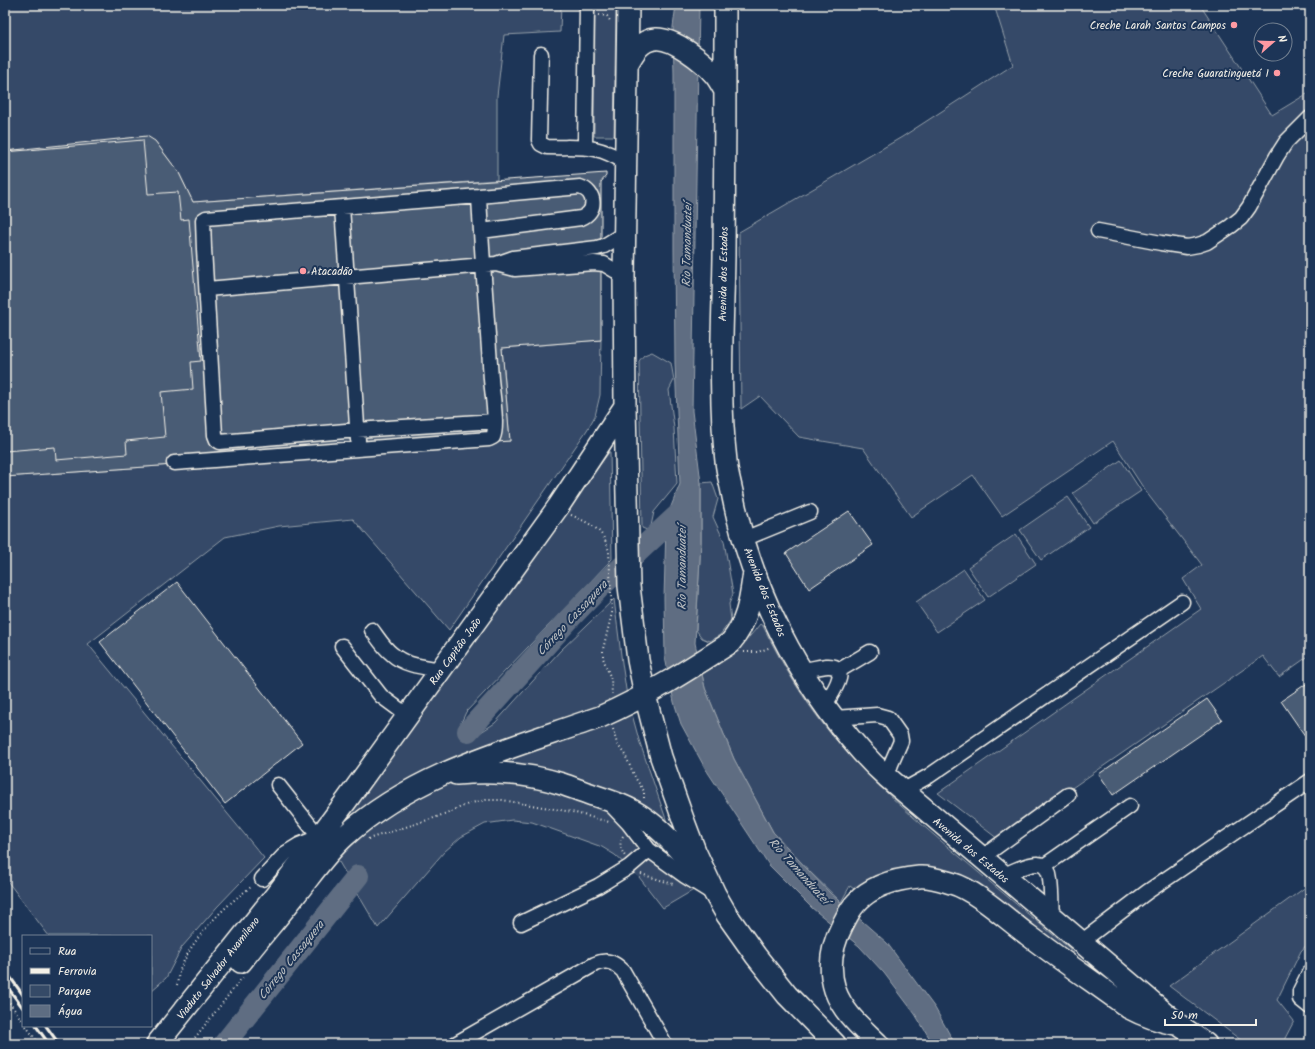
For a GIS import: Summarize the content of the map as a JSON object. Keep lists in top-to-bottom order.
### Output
{
  "streets": {
    "highway": ["Avenida dos Estados", "Rua Capitão João", "Viaduto Salvador Avamileno"]
  },
  "crossings": [
    ["Rua Capitão João", "Viaduto Salvador Avamileno"]
  ],
  "water": ["Rio Tamanduateí", "Córrego Cassaquera"],
  "places": ["Creche Larah Santos Campos", "Creche Guaratinguetá I", "Atacadão"],
  "legend": [
    "Rua",
    "Ferrovia",
    "Parque",
    "Água"
  ],
  "scale_bar": "50 m",
  "north": "right"
}
